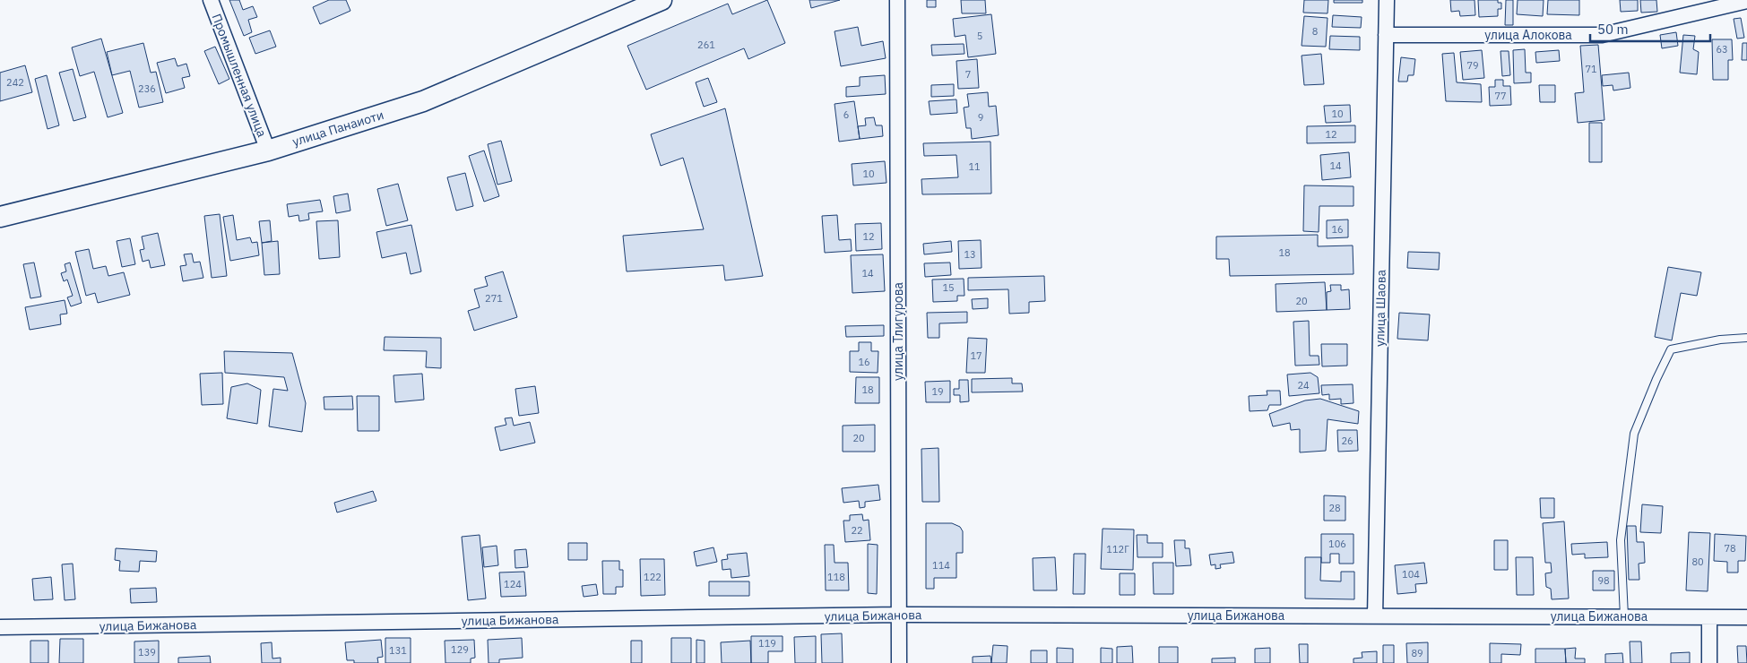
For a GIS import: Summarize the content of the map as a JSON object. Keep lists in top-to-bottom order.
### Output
{
  "streets": {
    "street": [
      "улица Алокова",
      "Промышленная улица",
      "улица Панаиоти",
      "улица Шаова",
      "улица Тлигурова",
      "улица Бижанова"
    ]
  },
  "crossings": [
    ["улица Алокова", "улица Шаова"],
    ["Промышленная улица", "улица Панаиоти"],
    ["улица Шаова", "улица Бижанова"],
    ["улица Тлигурова", "улица Бижанова"]
  ],
  "house_numbers": [
    "8",
    "5",
    "261",
    "63",
    "79",
    "71",
    "7",
    "242",
    "236",
    "77",
    "10",
    "6",
    "9",
    "12",
    "14",
    "11",
    "10",
    "16",
    "12",
    "18",
    "13",
    "14",
    "15",
    "271",
    "20",
    "17",
    "16",
    "24",
    "18",
    "19",
    "20",
    "26",
    "28",
    "22",
    "106",
    "78",
    "112Г",
    "80",
    "114",
    "104",
    "122",
    "118",
    "98",
    "124",
    "119",
    "129",
    "131",
    "139",
    "89"
  ],
  "scale_bar": "50 m"
}
